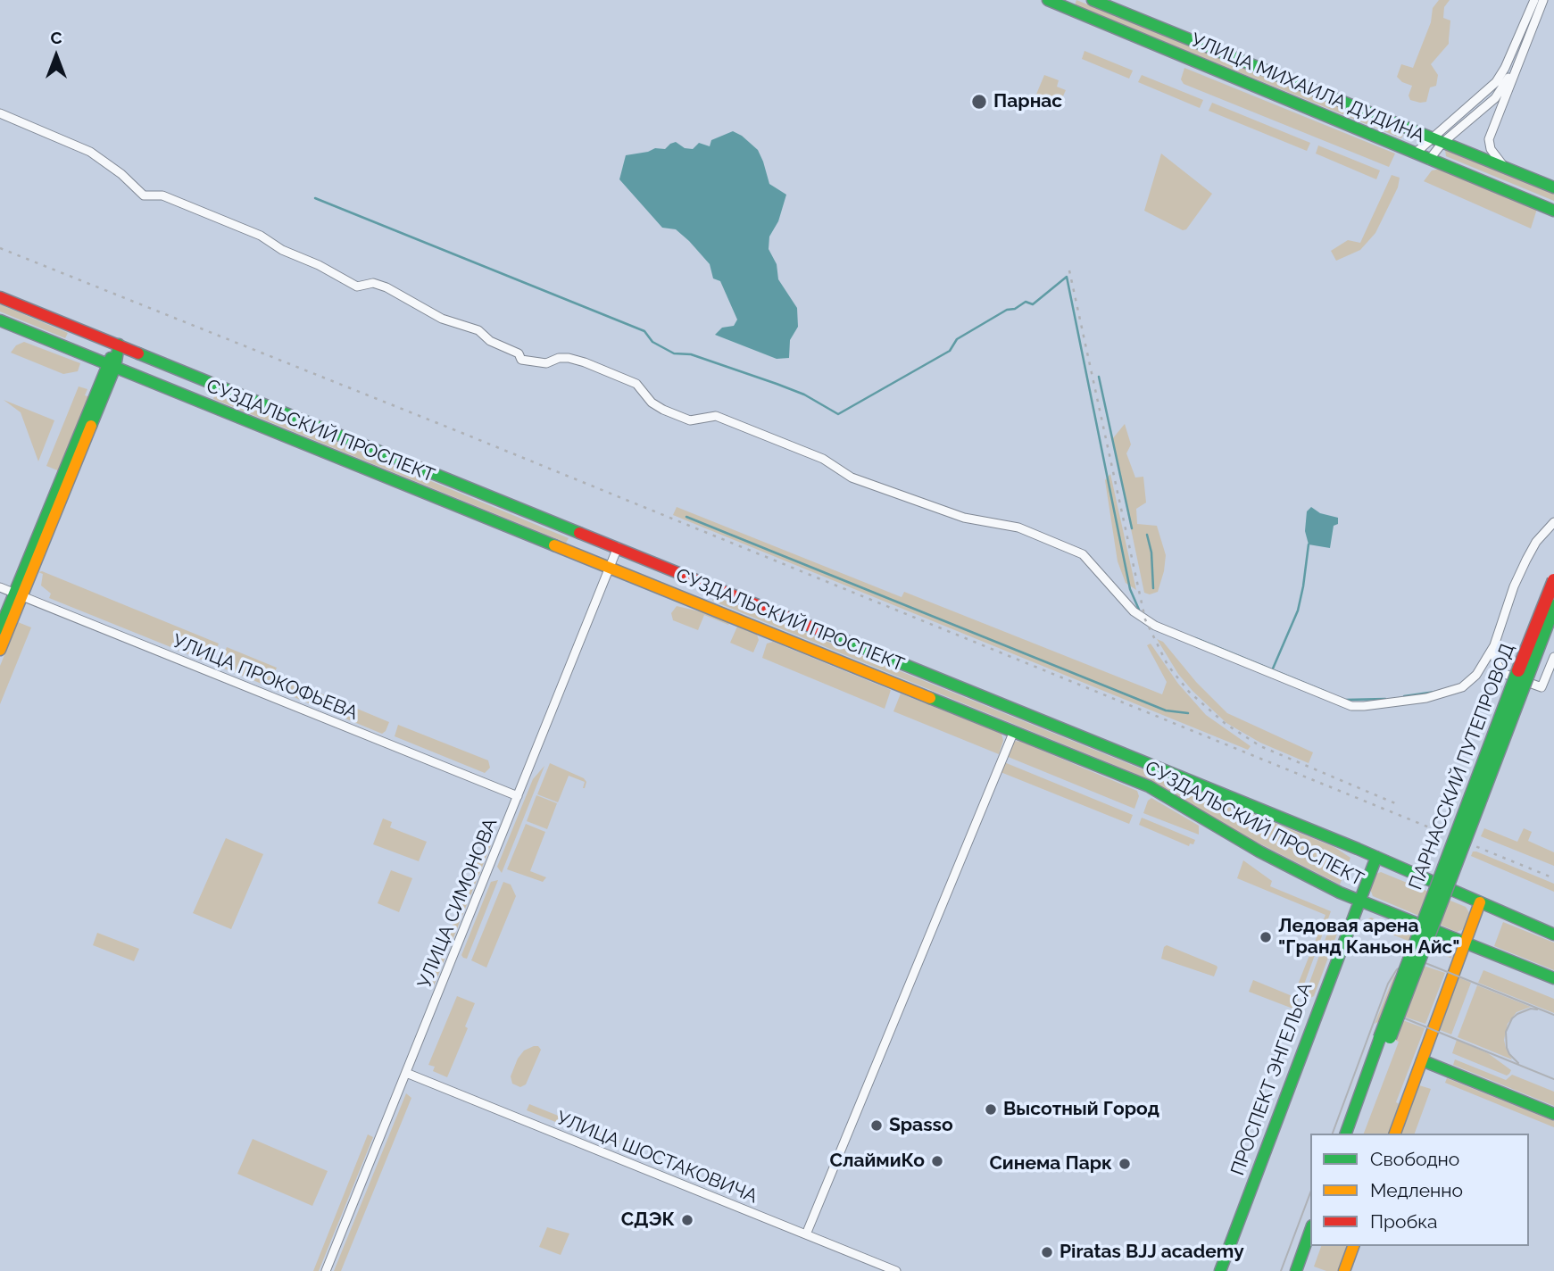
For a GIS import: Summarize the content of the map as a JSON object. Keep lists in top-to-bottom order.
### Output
{
  "streets": {
    "main road": [
      "УЛИЦА МИХАИЛА ДУДИНА",
      "СУЗДАЛЬСКИЙ ПРОСПЕКТ",
      "ПАРНАССКИЙ ПУТЕПРОВОД",
      "ПРОСПЕКТ ЭНГЕЛЬСА"
    ],
    "street": ["УЛИЦА ПРОКОФЬЕВА", "УЛИЦА СИМОНОВА", "УЛИЦА ШОСТАКОВИЧА"]
  },
  "crossings": [
    ["СУЗДАЛЬСКИЙ ПРОСПЕКТ", "УЛИЦА СИМОНОВА"],
    ["СУЗДАЛЬСКИЙ ПРОСПЕКТ", "ПРОСПЕКТ ЭНГЕЛЬСА"],
    ["УЛИЦА ПРОКОФЬЕВА", "УЛИЦА СИМОНОВА"],
    ["УЛИЦА СИМОНОВА", "УЛИЦА ШОСТАКОВИЧА"]
  ],
  "places": [
    "Парнас",
    "Ледовая арена \"Гранд Каньон Айс\"",
    "Высотный Город",
    "Spasso",
    "СлаймиКо",
    "Синема Парк",
    "СДЭК",
    "Piratas BJJ academy"
  ],
  "legend": ["Свободно", "Медленно", "Пробка"],
  "north": "top"
}
